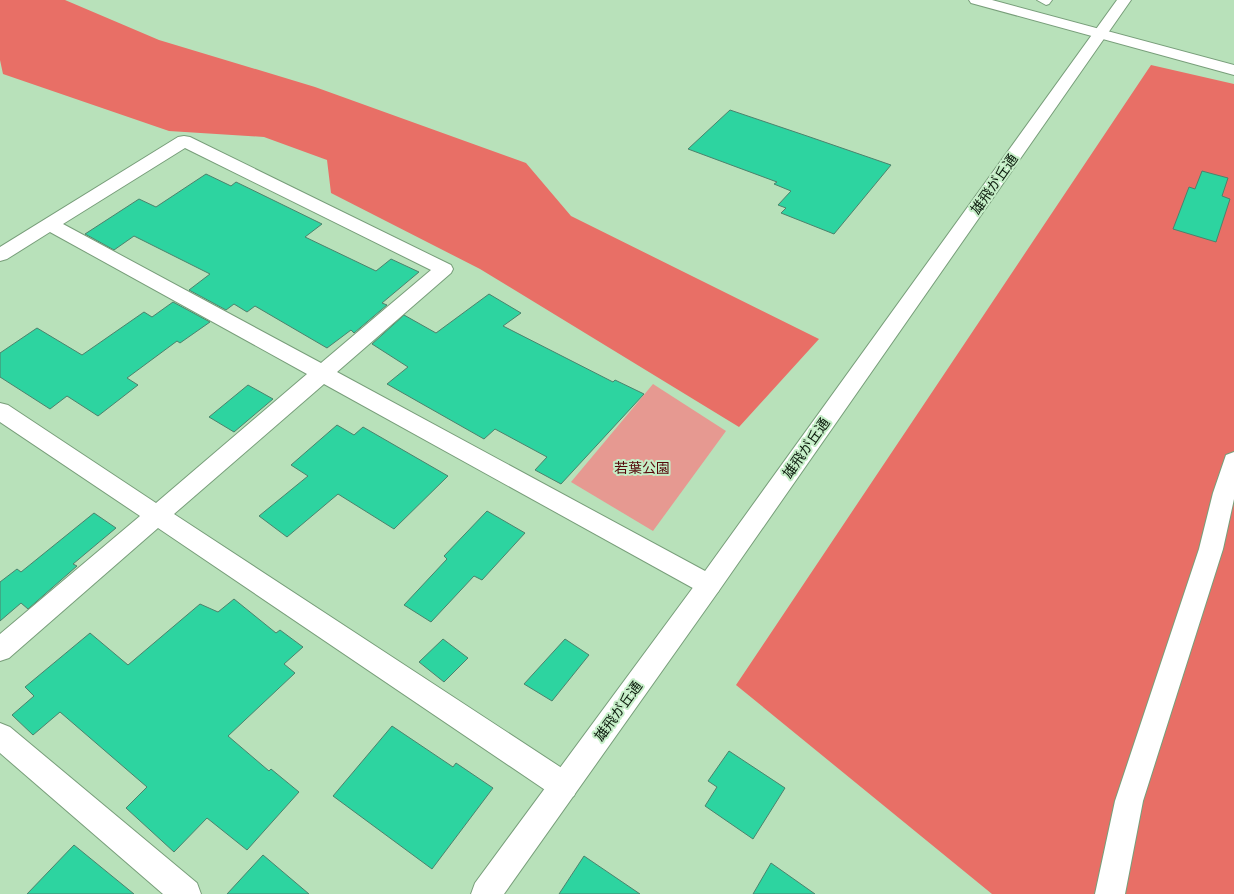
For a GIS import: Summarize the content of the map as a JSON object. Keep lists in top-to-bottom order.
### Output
{
  "streets": {
    "street": ["雄飛が丘通"]
  },
  "parks": ["若葉公園"]
}
